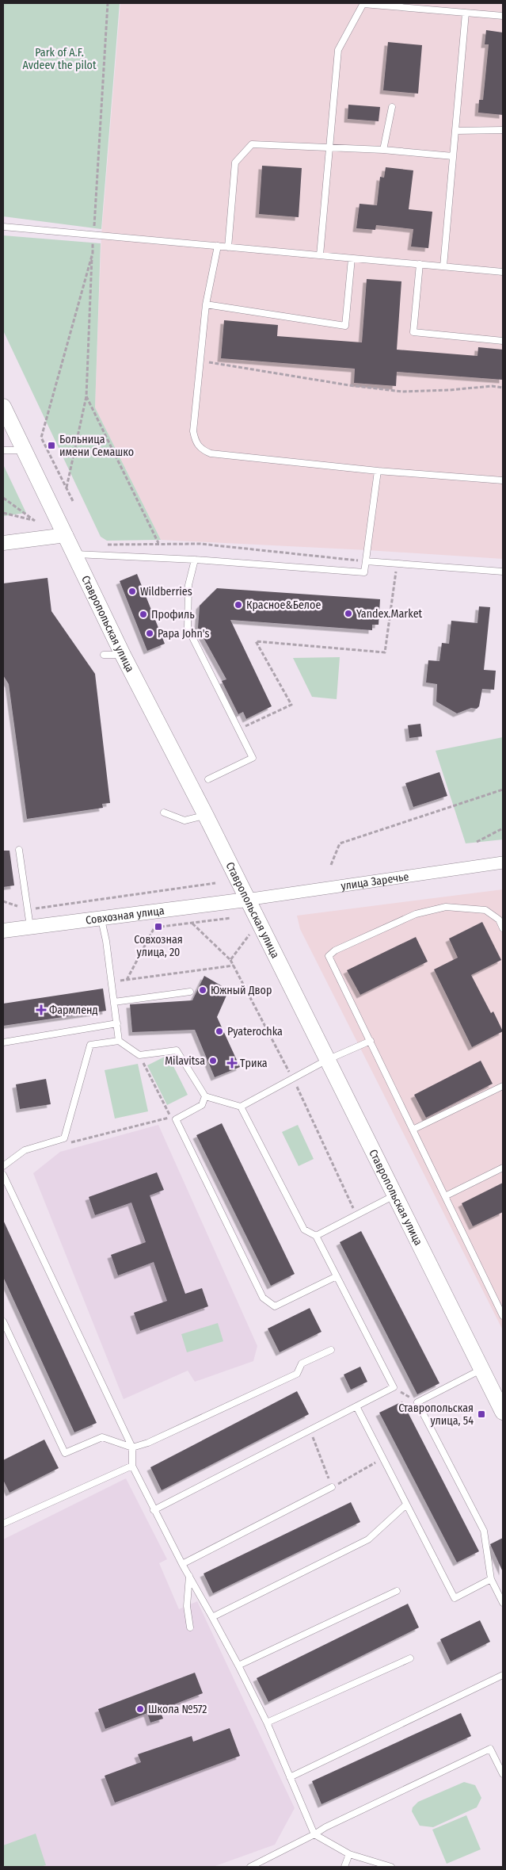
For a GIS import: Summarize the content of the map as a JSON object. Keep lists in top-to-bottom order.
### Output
{
  "streets": {
    "main road": ["Ставропольская улица"],
    "street": ["улица Заречье", "Совхозная улица"]
  },
  "crossings": [
    ["Ставропольская улица", "улица Заречье"],
    ["Ставропольская улица", "Совхозная улица"],
    ["улица Заречье", "Совхозная улица"]
  ],
  "parks": ["Park of A.F. Avdeev the pilot"],
  "places": {
    "transit": ["Больница имени Семашко", "Совхозная улица, 20", "Ставропольская улица, 54"],
    "other": [
      "Wildberries",
      "Красное&Белое",
      "Yandex.Market",
      "Профиль",
      "Papa John's",
      "Южный Двор",
      "Pyaterochka",
      "Milavitsa",
      "Школа №572"
    ],
    "health": ["Фармленд", "Трика"]
  }
}
